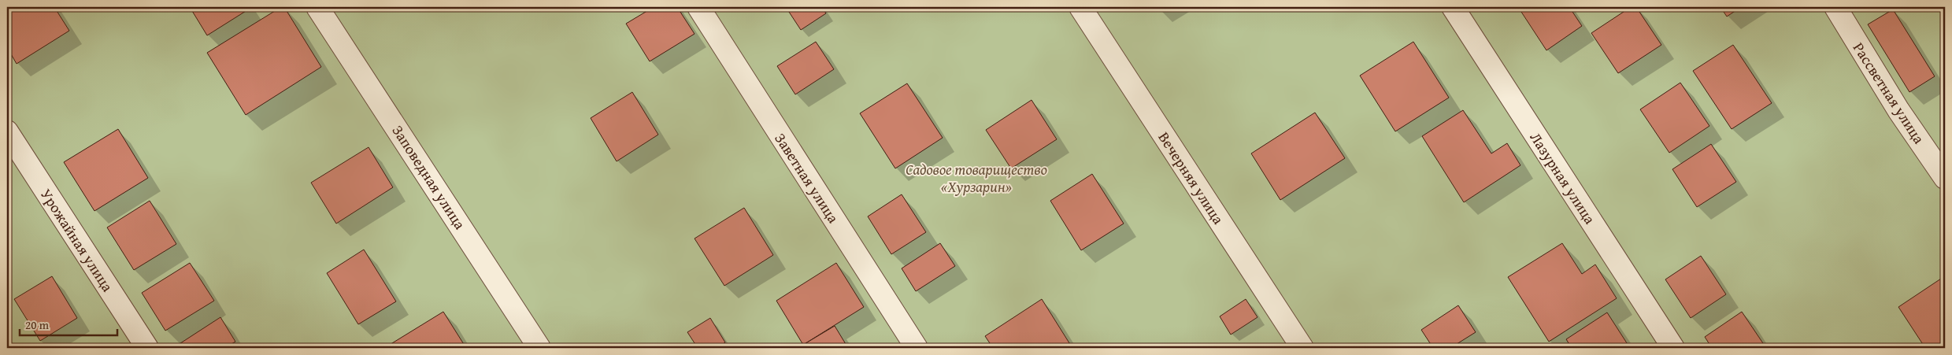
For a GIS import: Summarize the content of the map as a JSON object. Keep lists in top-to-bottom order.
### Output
{
  "streets": {
    "street": [
      "Рассветная улица",
      "Заповедная улица",
      "Заветная улица",
      "Вечерняя улица",
      "Лазурная улица",
      "Урожайная улица"
    ]
  },
  "parks": ["Садовое товарищество «Хурзарин»"],
  "scale_bar": "20 m"
}
